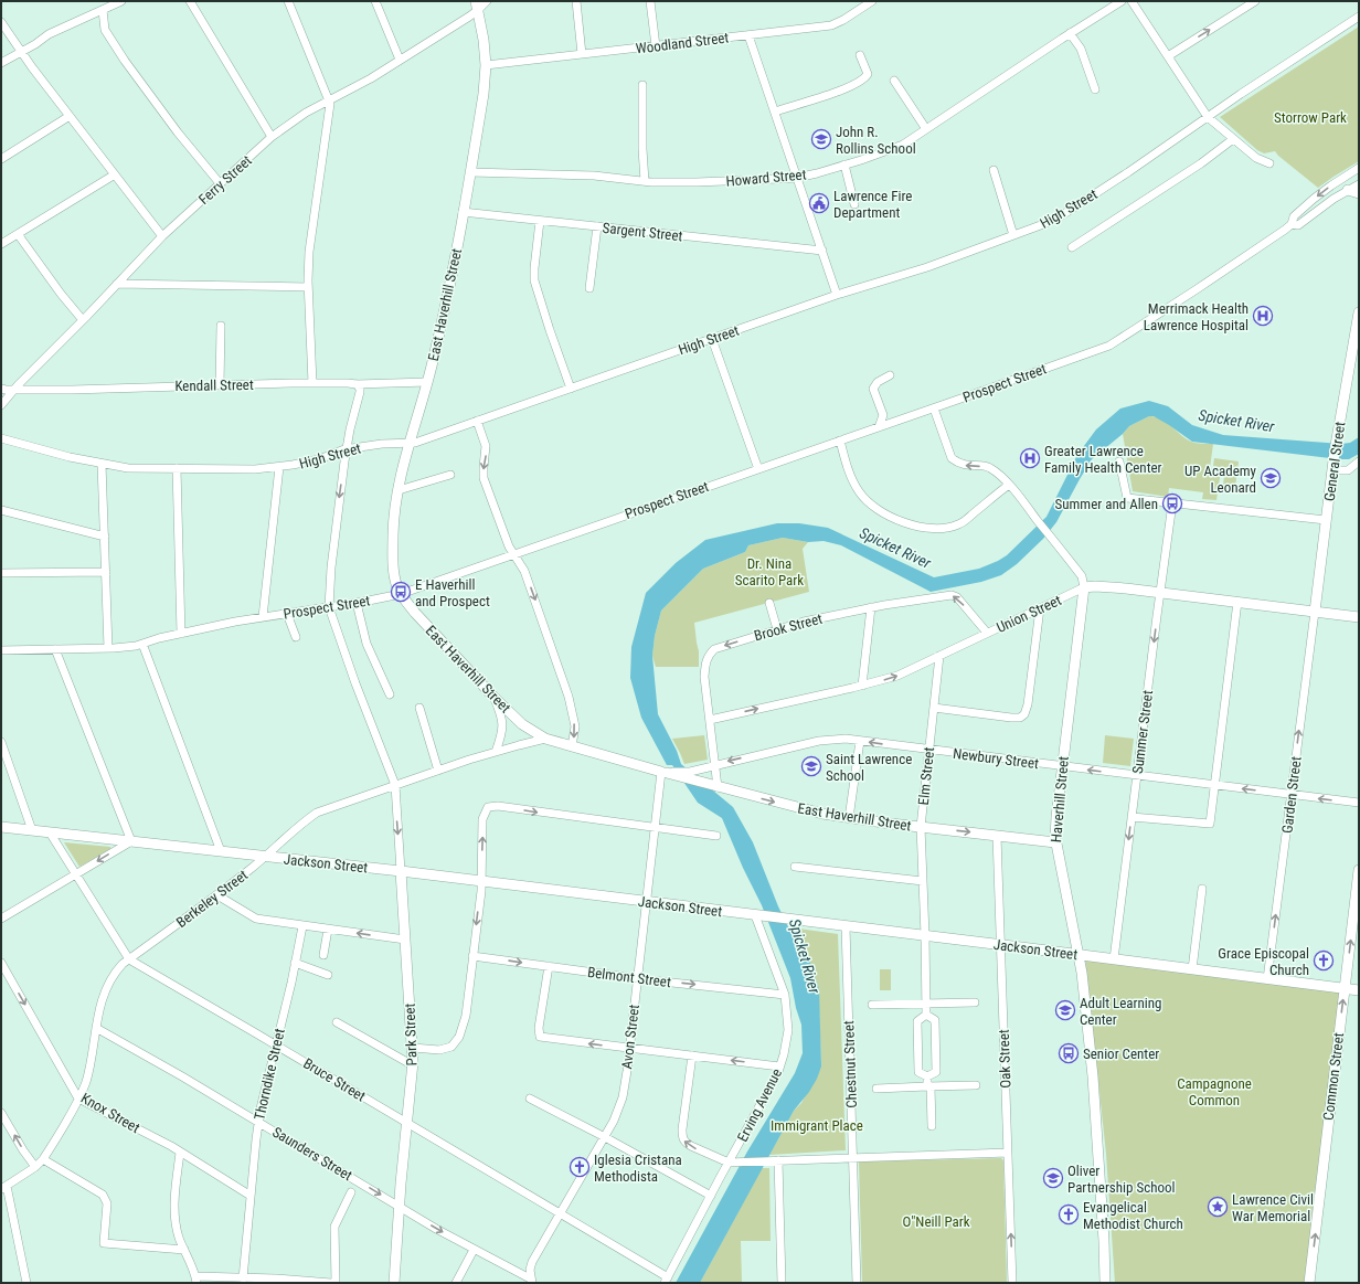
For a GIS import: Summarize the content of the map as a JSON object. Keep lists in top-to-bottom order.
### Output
{
  "streets": {
    "main road": [
      "East Haverhill Street",
      "General Street",
      "Union Street",
      "Haverhill Street",
      "Jackson Street",
      "Park Street",
      "Common Street"
    ],
    "street": [
      "Woodland Street",
      "Howard Street",
      "Ferry Street",
      "High Street",
      "Sargent Street",
      "Prospect Street",
      "Kendall Street",
      "Brook Street",
      "Summer Street",
      "Newbury Street",
      "Elm Street",
      "Garden Street",
      "Berkeley Street",
      "Belmont Street",
      "Avon Street",
      "Oak Street",
      "Chestnut Street",
      "Thorndike Street",
      "Bruce Street",
      "Erving Avenue",
      "Knox Street",
      "Saunders Street"
    ]
  },
  "crossings": [
    ["Woodland Street", "East Haverhill Street"],
    ["Howard Street", "East Haverhill Street"],
    ["Ferry Street", "East Haverhill Street"],
    ["Ferry Street", "Kendall Street"],
    ["High Street", "East Haverhill Street"],
    ["Sargent Street", "East Haverhill Street"],
    ["East Haverhill Street", "Prospect Street"],
    ["East Haverhill Street", "Kendall Street"],
    ["East Haverhill Street", "Brook Street"],
    ["East Haverhill Street", "Newbury Street"],
    ["East Haverhill Street", "Elm Street"],
    ["East Haverhill Street", "Haverhill Street"],
    ["East Haverhill Street", "Berkeley Street"],
    ["East Haverhill Street", "Avon Street"],
    ["East Haverhill Street", "Oak Street"],
    ["Prospect Street", "Park Street"],
    ["General Street", "Union Street"],
    ["General Street", "Garden Street"],
    ["Union Street", "Brook Street"],
    ["Union Street", "Summer Street"],
    ["Union Street", "Elm Street"],
    ["Union Street", "Garden Street"],
    ["Union Street", "Haverhill Street"],
    ["Brook Street", "Newbury Street"],
    ["Summer Street", "Newbury Street"],
    ["Summer Street", "Jackson Street"],
    ["Newbury Street", "Elm Street"],
    ["Newbury Street", "Garden Street"],
    ["Newbury Street", "Haverhill Street"],
    ["Newbury Street", "Avon Street"],
    ["Elm Street", "Jackson Street"],
    ["Garden Street", "Jackson Street"],
    ["Haverhill Street", "Jackson Street"],
    ["Jackson Street", "Berkeley Street"],
    ["Jackson Street", "Park Street"],
    ["Jackson Street", "Avon Street"],
    ["Jackson Street", "Oak Street"],
    ["Jackson Street", "Chestnut Street"],
    ["Jackson Street", "Common Street"],
    ["Jackson Street", "Bruce Street"],
    ["Jackson Street", "Erving Avenue"],
    ["Berkeley Street", "Park Street"],
    ["Berkeley Street", "Bruce Street"],
    ["Berkeley Street", "Knox Street"],
    ["Berkeley Street", "Saunders Street"],
    ["Belmont Street", "Avon Street"],
    ["Belmont Street", "Erving Avenue"],
    ["Park Street", "Bruce Street"],
    ["Park Street", "Saunders Street"],
    ["Avon Street", "Bruce Street"],
    ["Avon Street", "Saunders Street"],
    ["Thorndike Street", "Bruce Street"],
    ["Thorndike Street", "Knox Street"],
    ["Thorndike Street", "Saunders Street"],
    ["Bruce Street", "Erving Avenue"]
  ],
  "one_way": [
    "Union Street",
    "Summer Street",
    "Newbury Street",
    "Garden Street",
    "Belmont Street",
    "Common Street",
    "Knox Street",
    "Saunders Street"
  ],
  "water": ["Spicket River"],
  "parks": [
    "Storrow Park",
    "Dr. Nina Scarito Park",
    "Campagnone Common",
    "Immigrant Place",
    "O\"Neill Park"
  ],
  "places": {
    "school or university": [
      "John R. Rollins School",
      "UP Academy Leonard",
      "Saint Lawrence School",
      "Adult Learning Center",
      "Oliver Partnership School"
    ],
    "public building": ["Lawrence Fire Department"],
    "hospital": ["Merrimack Health Lawrence Hospital", "Greater Lawrence Family Health Center"],
    "bus stop": ["Summer and Allen", "E Haverhill and Prospect", "Senior Center"],
    "church": ["Grace Episcopal Church", "Iglesia Cristana Methodista", "Evangelical Methodist Church"],
    "place": ["Lawrence Civil War Memorial"]
  }
}
